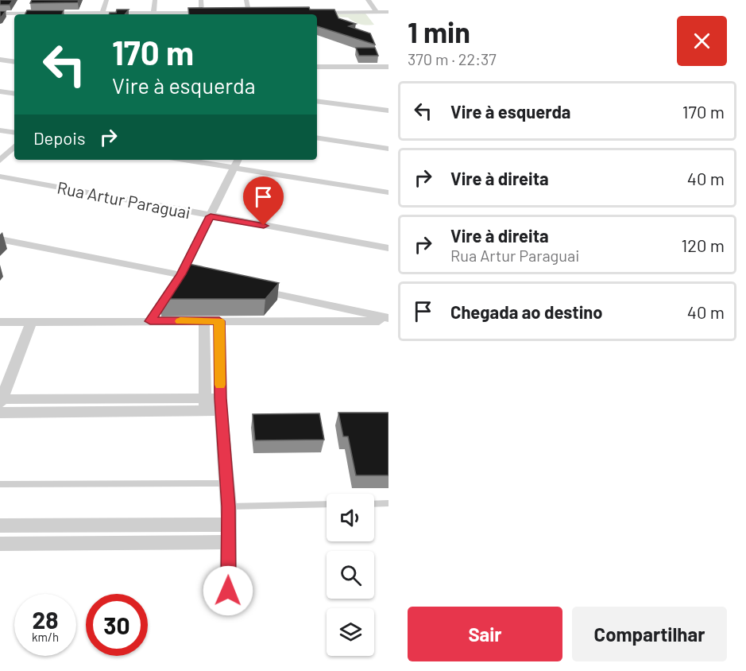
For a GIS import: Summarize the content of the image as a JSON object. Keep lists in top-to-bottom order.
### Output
{
  "streets": {
    "street": ["Rua Artur Paraguai"]
  },
  "page": {
    "heading": ["1 min", "370 m · 22:37"],
    "turn": ["170 m", "Vire à esquerda"],
    "list": [
      {
        "name": "Vire à esquerda",
        "value": "170 m"
      },
      {
        "name": "Vire à direita",
        "value": "40 m"
      },
      {
        "name": "Vire à direita",
        "note": "Rua Artur Paraguai",
        "value": "120 m"
      },
      {
        "name": "Chegada ao destino",
        "value": "40 m"
      }
    ],
    "then": "Depois",
    "speed": "28 km/h",
    "limit": "30",
    "buttons": ["Sair", "Compartilhar"]
  }
}
